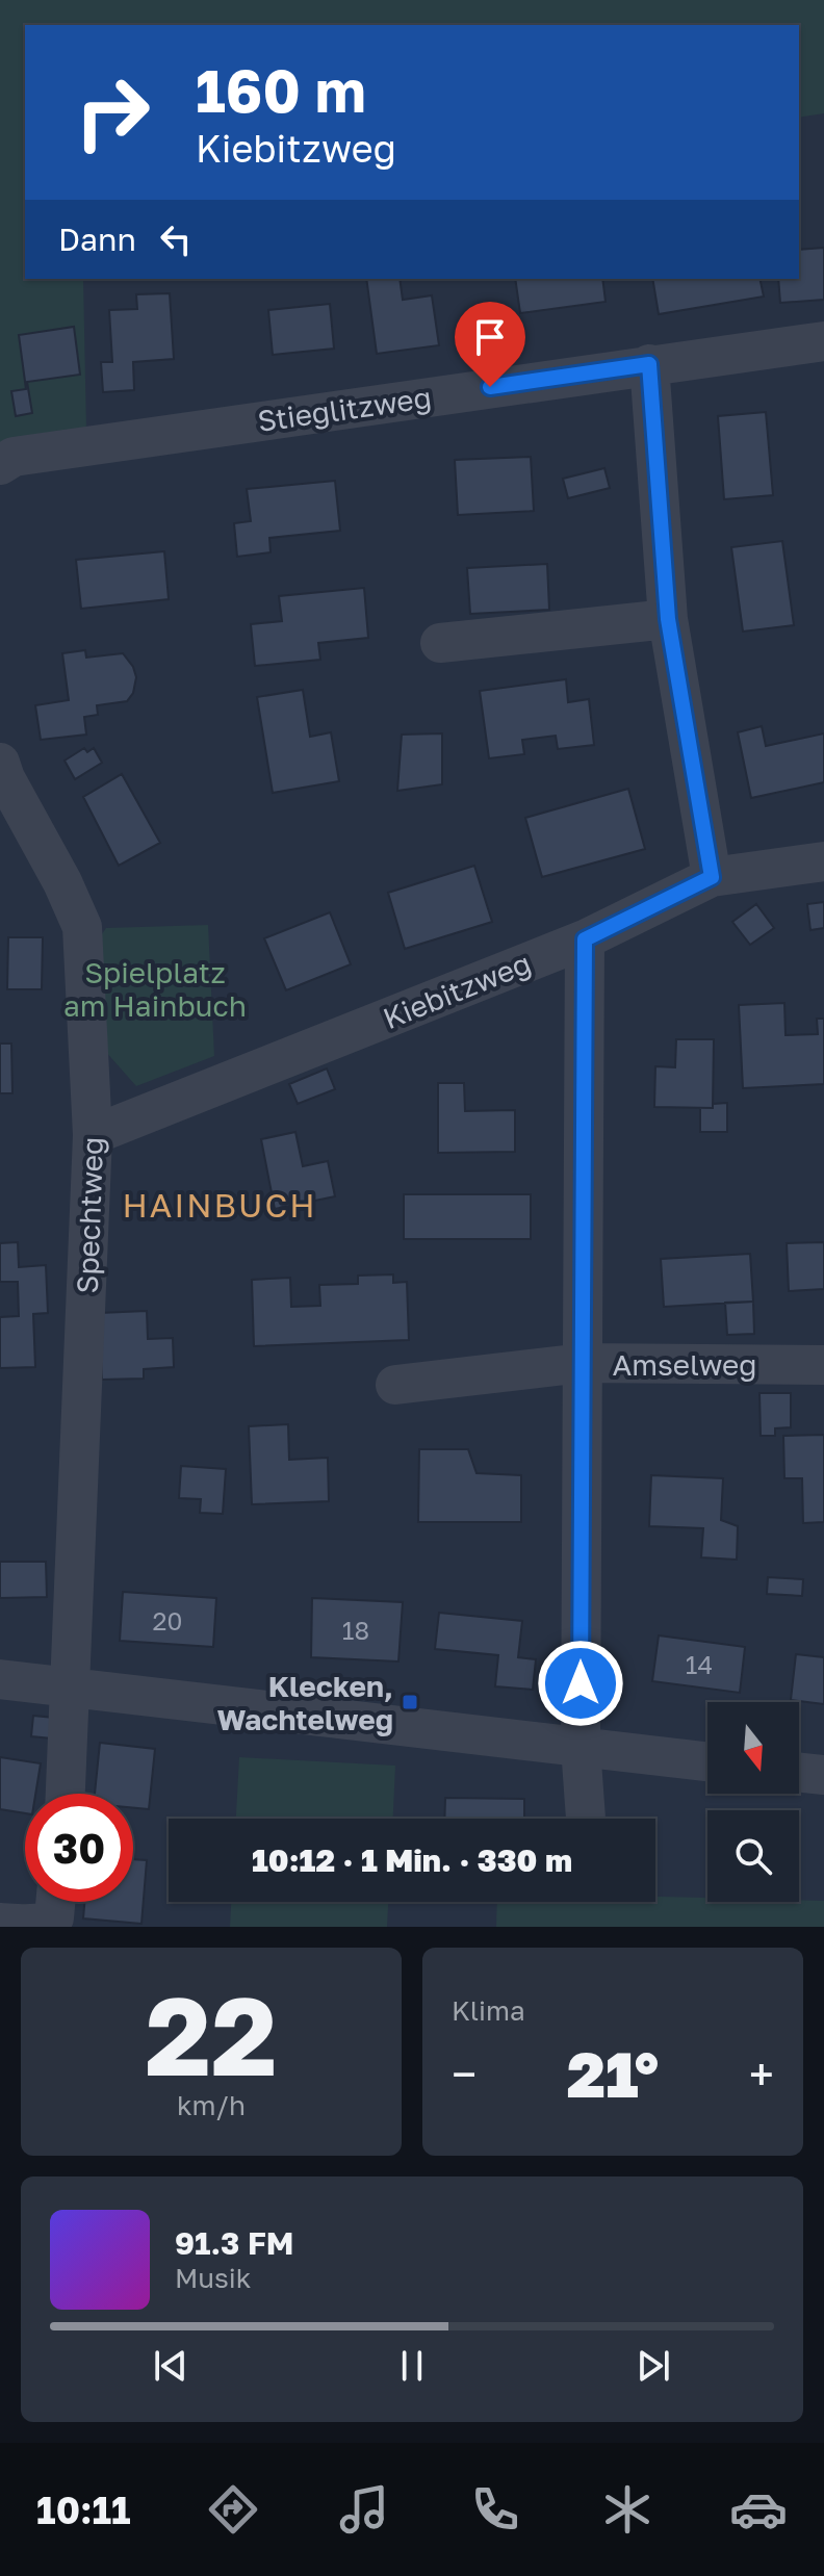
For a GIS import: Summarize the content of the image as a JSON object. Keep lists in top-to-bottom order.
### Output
{
  "streets": {
    "street": [
      "Stieglitzweg",
      "Kiebitzweg",
      "Spechtweg",
      "Amselweg"
    ]
  },
  "crossings": [
    ["Kiebitzweg", "Spechtweg"]
  ],
  "districts": ["HAINBUCH"],
  "parks": ["Spielplatz am Hainbuch"],
  "places": {
    "transit": ["Klecken, Wachtelweg"]
  },
  "house_numbers": ["20", "18", "14"],
  "north": "bottom",
  "page": {
    "turn": ["160 m", "Kiebitzweg"],
    "then": "Dann",
    "limit": "30",
    "trip": "10:12 · 1 Min. · 330 m",
    "tile": [
      ["22", "km/h"],
      "Klima"
    ],
    "heat": ["−", "21°", "+"],
    "song": ["91.3 FM", "Musik"],
    "tabs": "10:11"
  }
}
